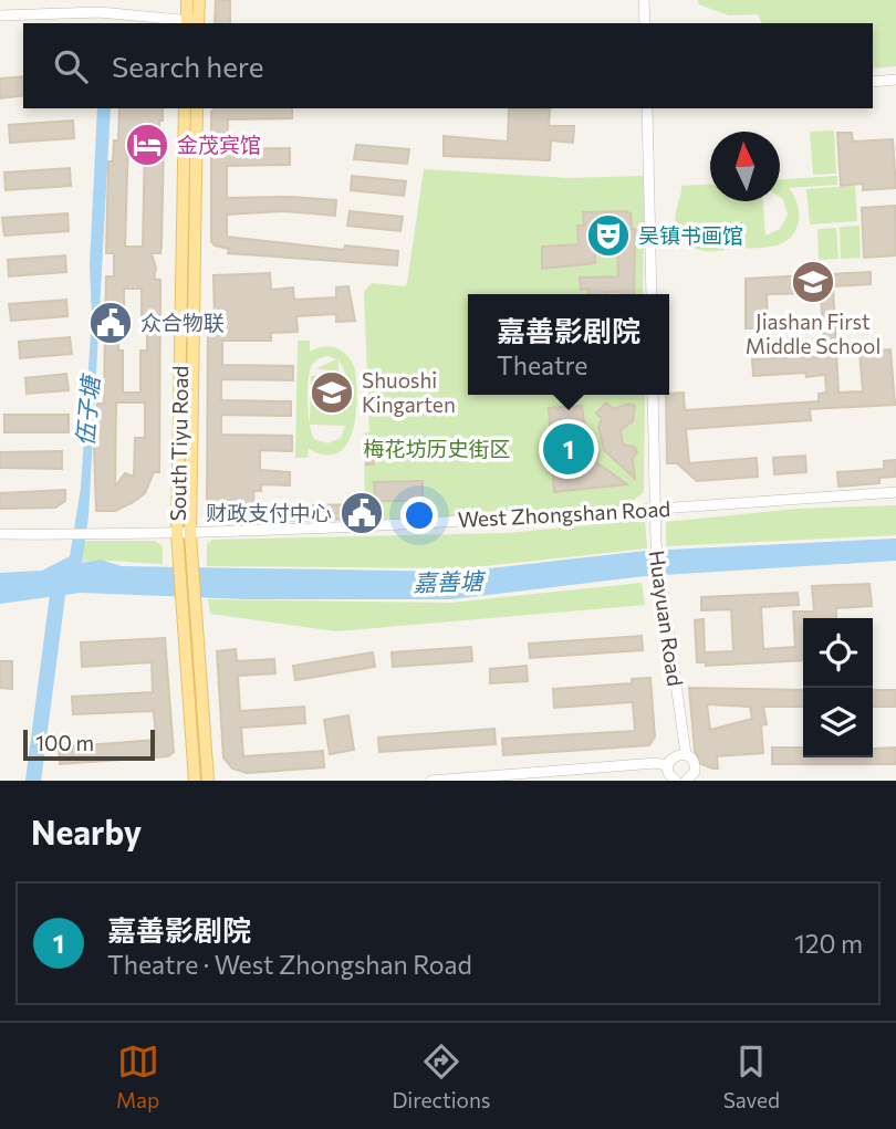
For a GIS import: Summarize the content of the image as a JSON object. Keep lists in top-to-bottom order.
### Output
{
  "streets": {
    "main road": ["South Tiyu Road"],
    "street": ["West Zhongshan Road", "Huayuan Road"]
  },
  "crossings": [
    ["South Tiyu Road", "West Zhongshan Road"],
    ["West Zhongshan Road", "Huayuan Road"]
  ],
  "water": ["伍子塘", "嘉善塘"],
  "parks": ["梅花坊历史街区"],
  "places": {
    "hotel": ["金茂宾馆"],
    "theatre": ["吴镇书画馆"],
    "school or university": ["Jiashan First Middle School", "Shuoshi Kingarten"],
    "public building": ["众合物联", "财政支付中心"]
  },
  "scale_bar": "100 m",
  "north": "top",
  "page": {
    "search": "Search here",
    "popup": ["嘉善影剧院", "Theatre"],
    "pins": "1",
    "scale": "100 m",
    "heading": "Nearby",
    "list": [
      {
        "mark": "1",
        "name": "嘉善影剧院",
        "note": "Theatre · West Zhongshan Road",
        "value": "120 m"
      }
    ],
    "nav": ["Map", "Directions", "Saved"]
  }
}
